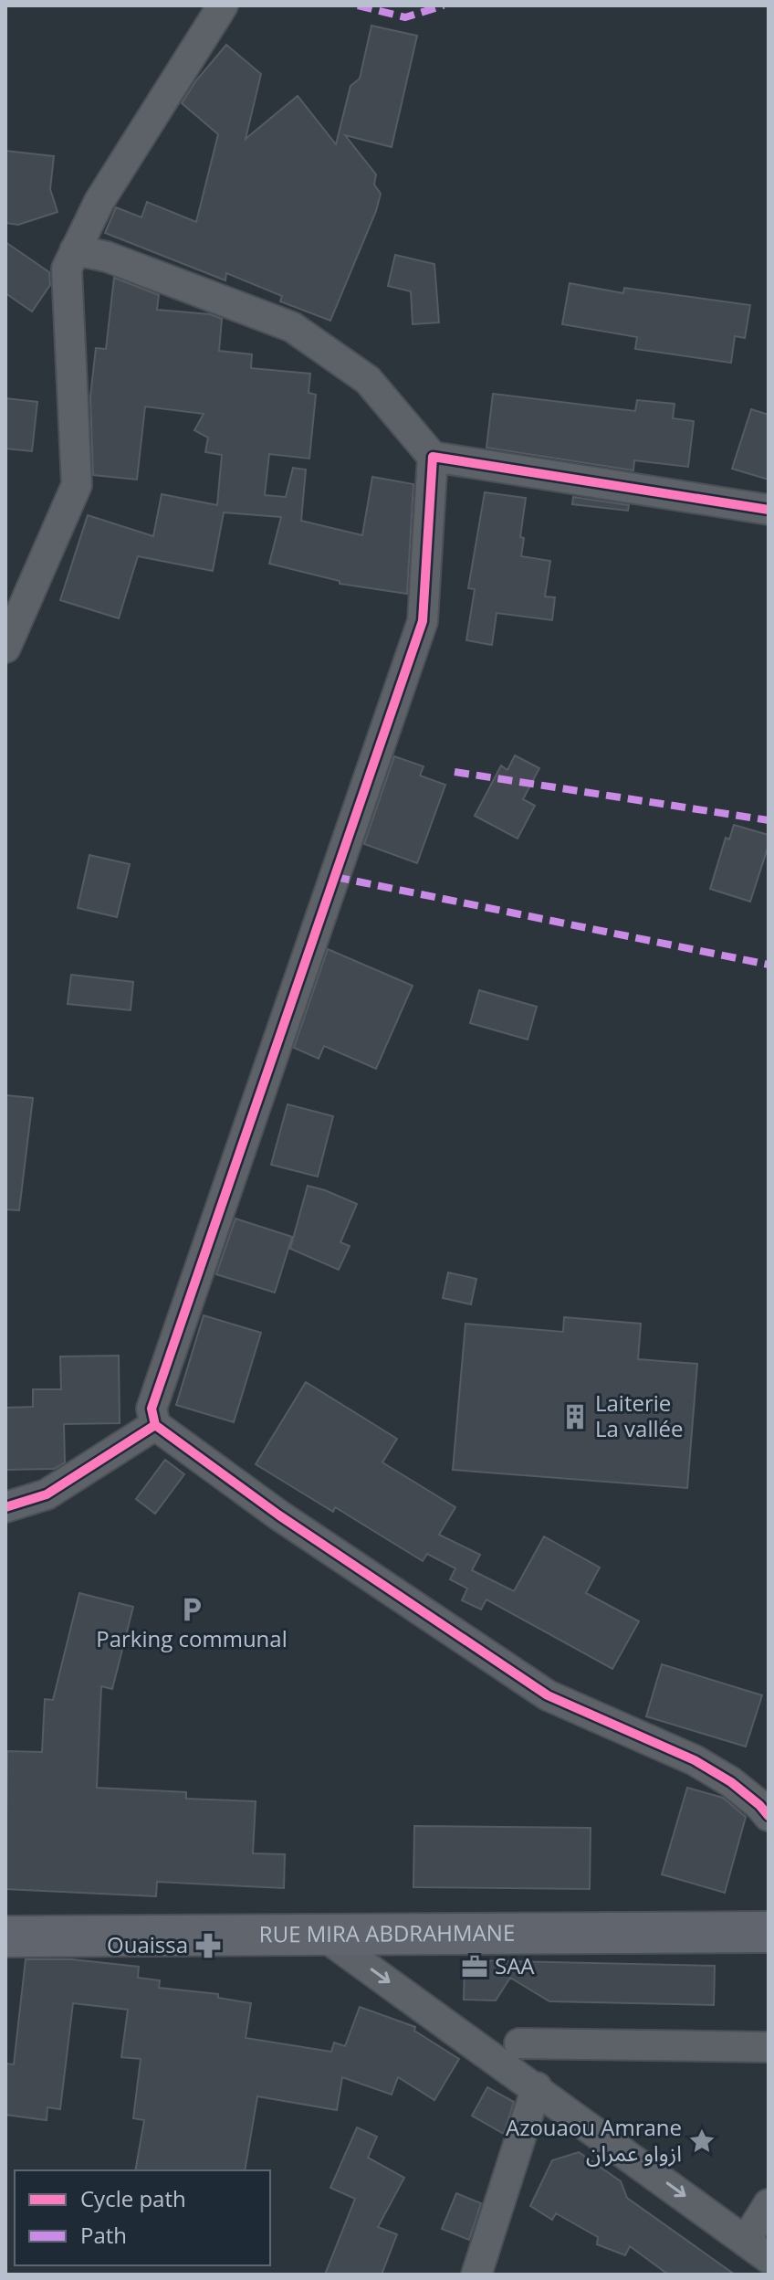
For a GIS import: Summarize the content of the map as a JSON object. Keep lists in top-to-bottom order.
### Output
{
  "streets": {
    "main road": ["RUE MIRA ABDRAHMANE"]
  },
  "places": {
    "building": ["Laiterie La vallée"],
    "parking": ["Parking communal"],
    "pharmacy": ["Ouaissa"],
    "office": ["SAA"],
    "place": ["Azouaou Amrane ازواو عمران"]
  },
  "legend": ["Cycle path", "Path"]
}
